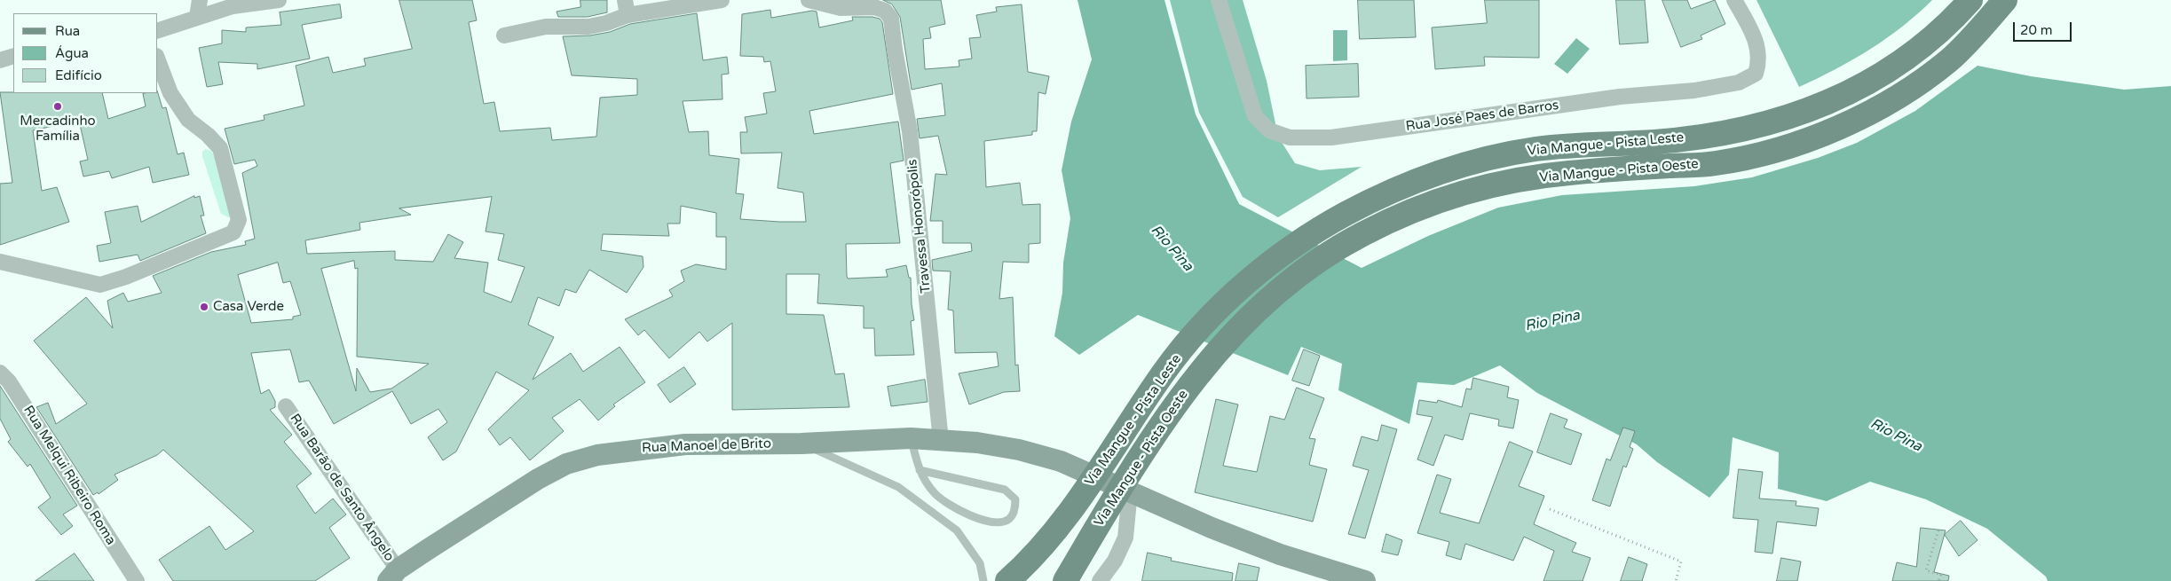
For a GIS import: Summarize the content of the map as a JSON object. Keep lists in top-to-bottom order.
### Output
{
  "streets": {
    "main road": ["Via Mangue - Pista Leste", "Via Mangue - Pista Oeste"],
    "street": [
      "Rua José Paes de Barros",
      "Travessa Honorópolis",
      "Rua Manoel de Brito",
      "Rua Melqui Ribeiro Roma",
      "Rua Barão de Santo Ângelo"
    ]
  },
  "crossings": [
    ["Travessa Honorópolis", "Rua Manoel de Brito"],
    ["Rua Manoel de Brito", "Rua Barão de Santo Ângelo"]
  ],
  "water": ["Rio Pina"],
  "places": ["Mercadinho Família", "Casa Verde"],
  "legend": ["Rua", "Água", "Edifício"],
  "scale_bar": "20 m"
}
